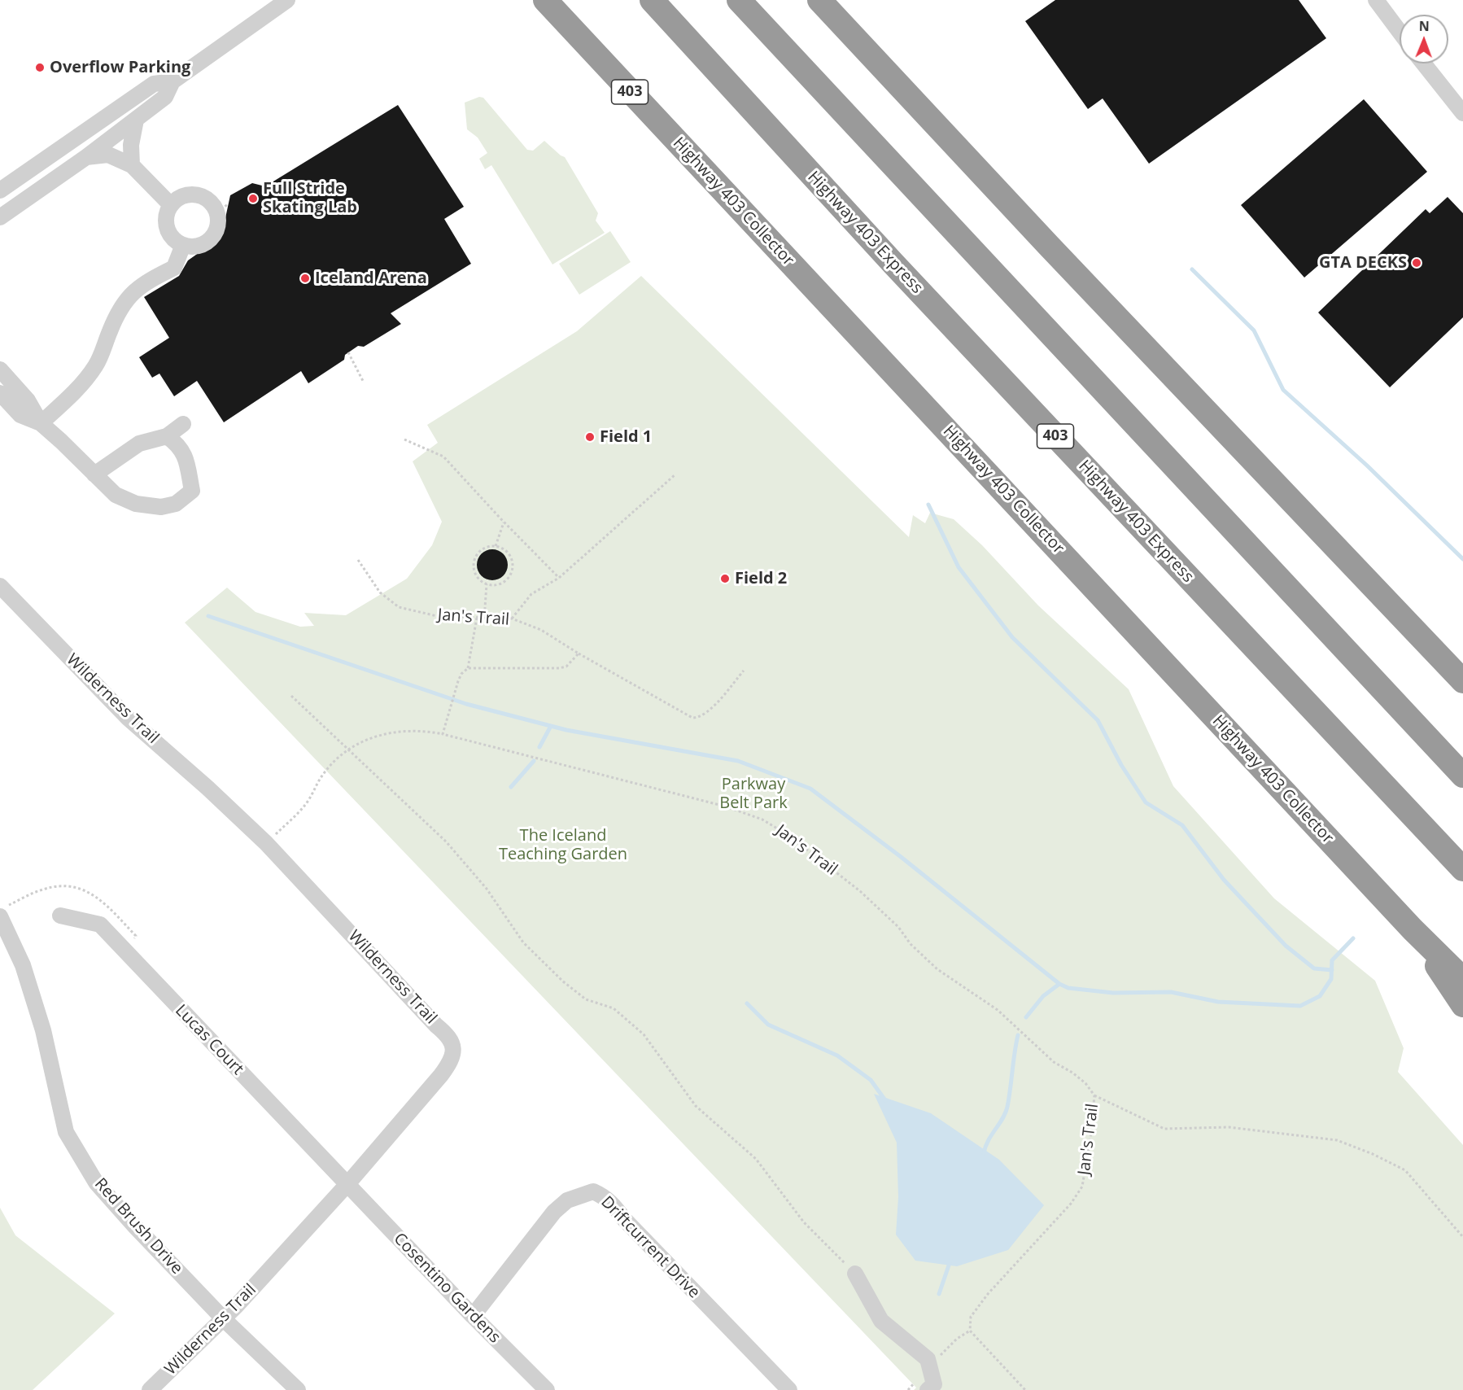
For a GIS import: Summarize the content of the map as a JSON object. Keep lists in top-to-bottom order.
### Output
{
  "streets": {
    "highway": ["403", "Highway 403 Collector", "Highway 403 Express"],
    "street": [
      "Wilderness Trail",
      "Lucas Court",
      "Red Brush Drive",
      "Driftcurrent Drive",
      "Cosentino Gardens"
    ],
    "path": ["Jan's Trail"]
  },
  "crossings": [
    ["Jan's Trail", "Wilderness Trail"],
    ["Wilderness Trail", "Lucas Court"],
    ["Wilderness Trail", "Red Brush Drive"],
    ["Wilderness Trail", "Cosentino Gardens"],
    ["Lucas Court", "Cosentino Gardens"],
    ["Driftcurrent Drive", "Cosentino Gardens"]
  ],
  "parks": ["Parkway Belt Park", "The Iceland Teaching Garden"],
  "places": [
    "Overflow Parking",
    "Full Stride Skating Lab",
    "GTA DECKS",
    "Iceland Arena",
    "Field 1",
    "Field 2"
  ],
  "north": "top"
}
